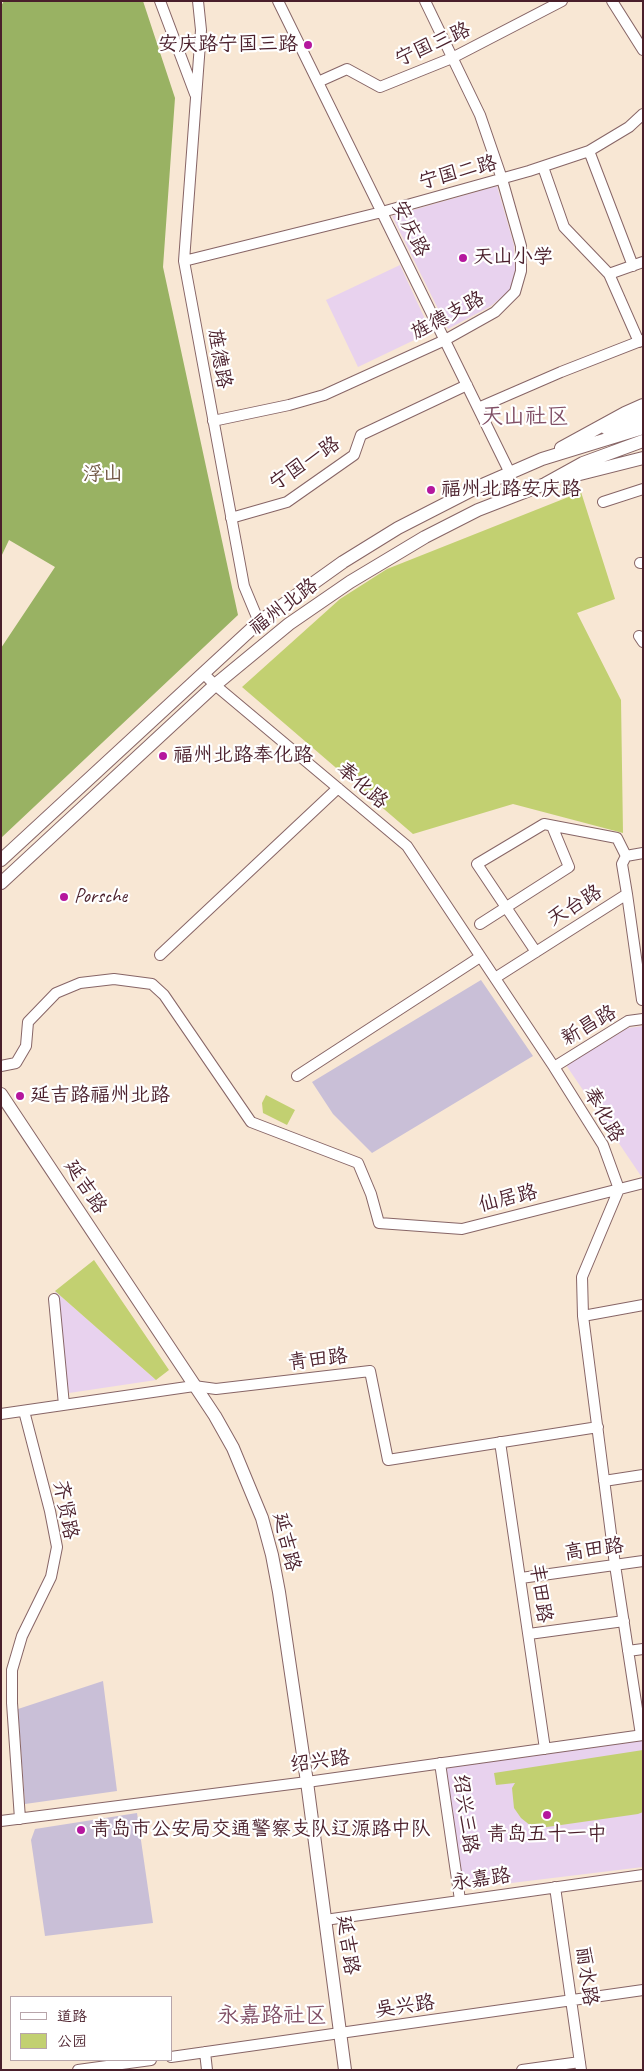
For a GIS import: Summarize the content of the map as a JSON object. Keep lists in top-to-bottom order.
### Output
{
  "streets": {
    "main road": ["福州北路", "延吉路"],
    "street": [
      "宁国三路",
      "宁国二路",
      "安庆路",
      "旌德支路",
      "旌德路",
      "宁国一路",
      "奉化路",
      "天台路",
      "新昌路",
      "仙居路",
      "青田路",
      "齐贤路",
      "高田路",
      "丰田路",
      "绍兴路",
      "绍兴三路",
      "永嘉路",
      "丽水路",
      "吴兴路"
    ]
  },
  "crossings": [
    ["宁国三路", "安庆路"],
    ["宁国三路", "旌德支路"],
    ["宁国二路", "安庆路"],
    ["宁国二路", "旌德支路"],
    ["宁国二路", "旌德路"],
    ["安庆路", "旌德支路"],
    ["安庆路", "宁国一路"],
    ["安庆路", "福州北路"],
    ["旌德支路", "旌德路"],
    ["旌德路", "宁国一路"],
    ["旌德路", "福州北路"],
    ["福州北路", "奉化路"],
    ["奉化路", "天台路"],
    ["奉化路", "新昌路"],
    ["奉化路", "仙居路"],
    ["延吉路", "青田路"],
    ["延吉路", "绍兴路"],
    ["延吉路", "永嘉路"],
    ["延吉路", "吴兴路"],
    ["青田路", "齐贤路"],
    ["青田路", "丰田路"],
    ["齐贤路", "绍兴路"],
    ["高田路", "丰田路"],
    ["丰田路", "绍兴路"],
    ["绍兴路", "绍兴三路"],
    ["绍兴三路", "永嘉路"],
    ["永嘉路", "丽水路"],
    ["丽水路", "吴兴路"]
  ],
  "districts": ["天山社区", "永嘉路社区"],
  "parks": ["浮山"],
  "places": [
    "安庆路宁国三路",
    "天山小学",
    "福州北路安庆路",
    "福州北路奉化路",
    "Porsche",
    "延吉路福州北路",
    "青岛五十一中",
    "青岛市公安局交通警察支队辽源路中队"
  ],
  "legend": ["道路", "公园"]
}
